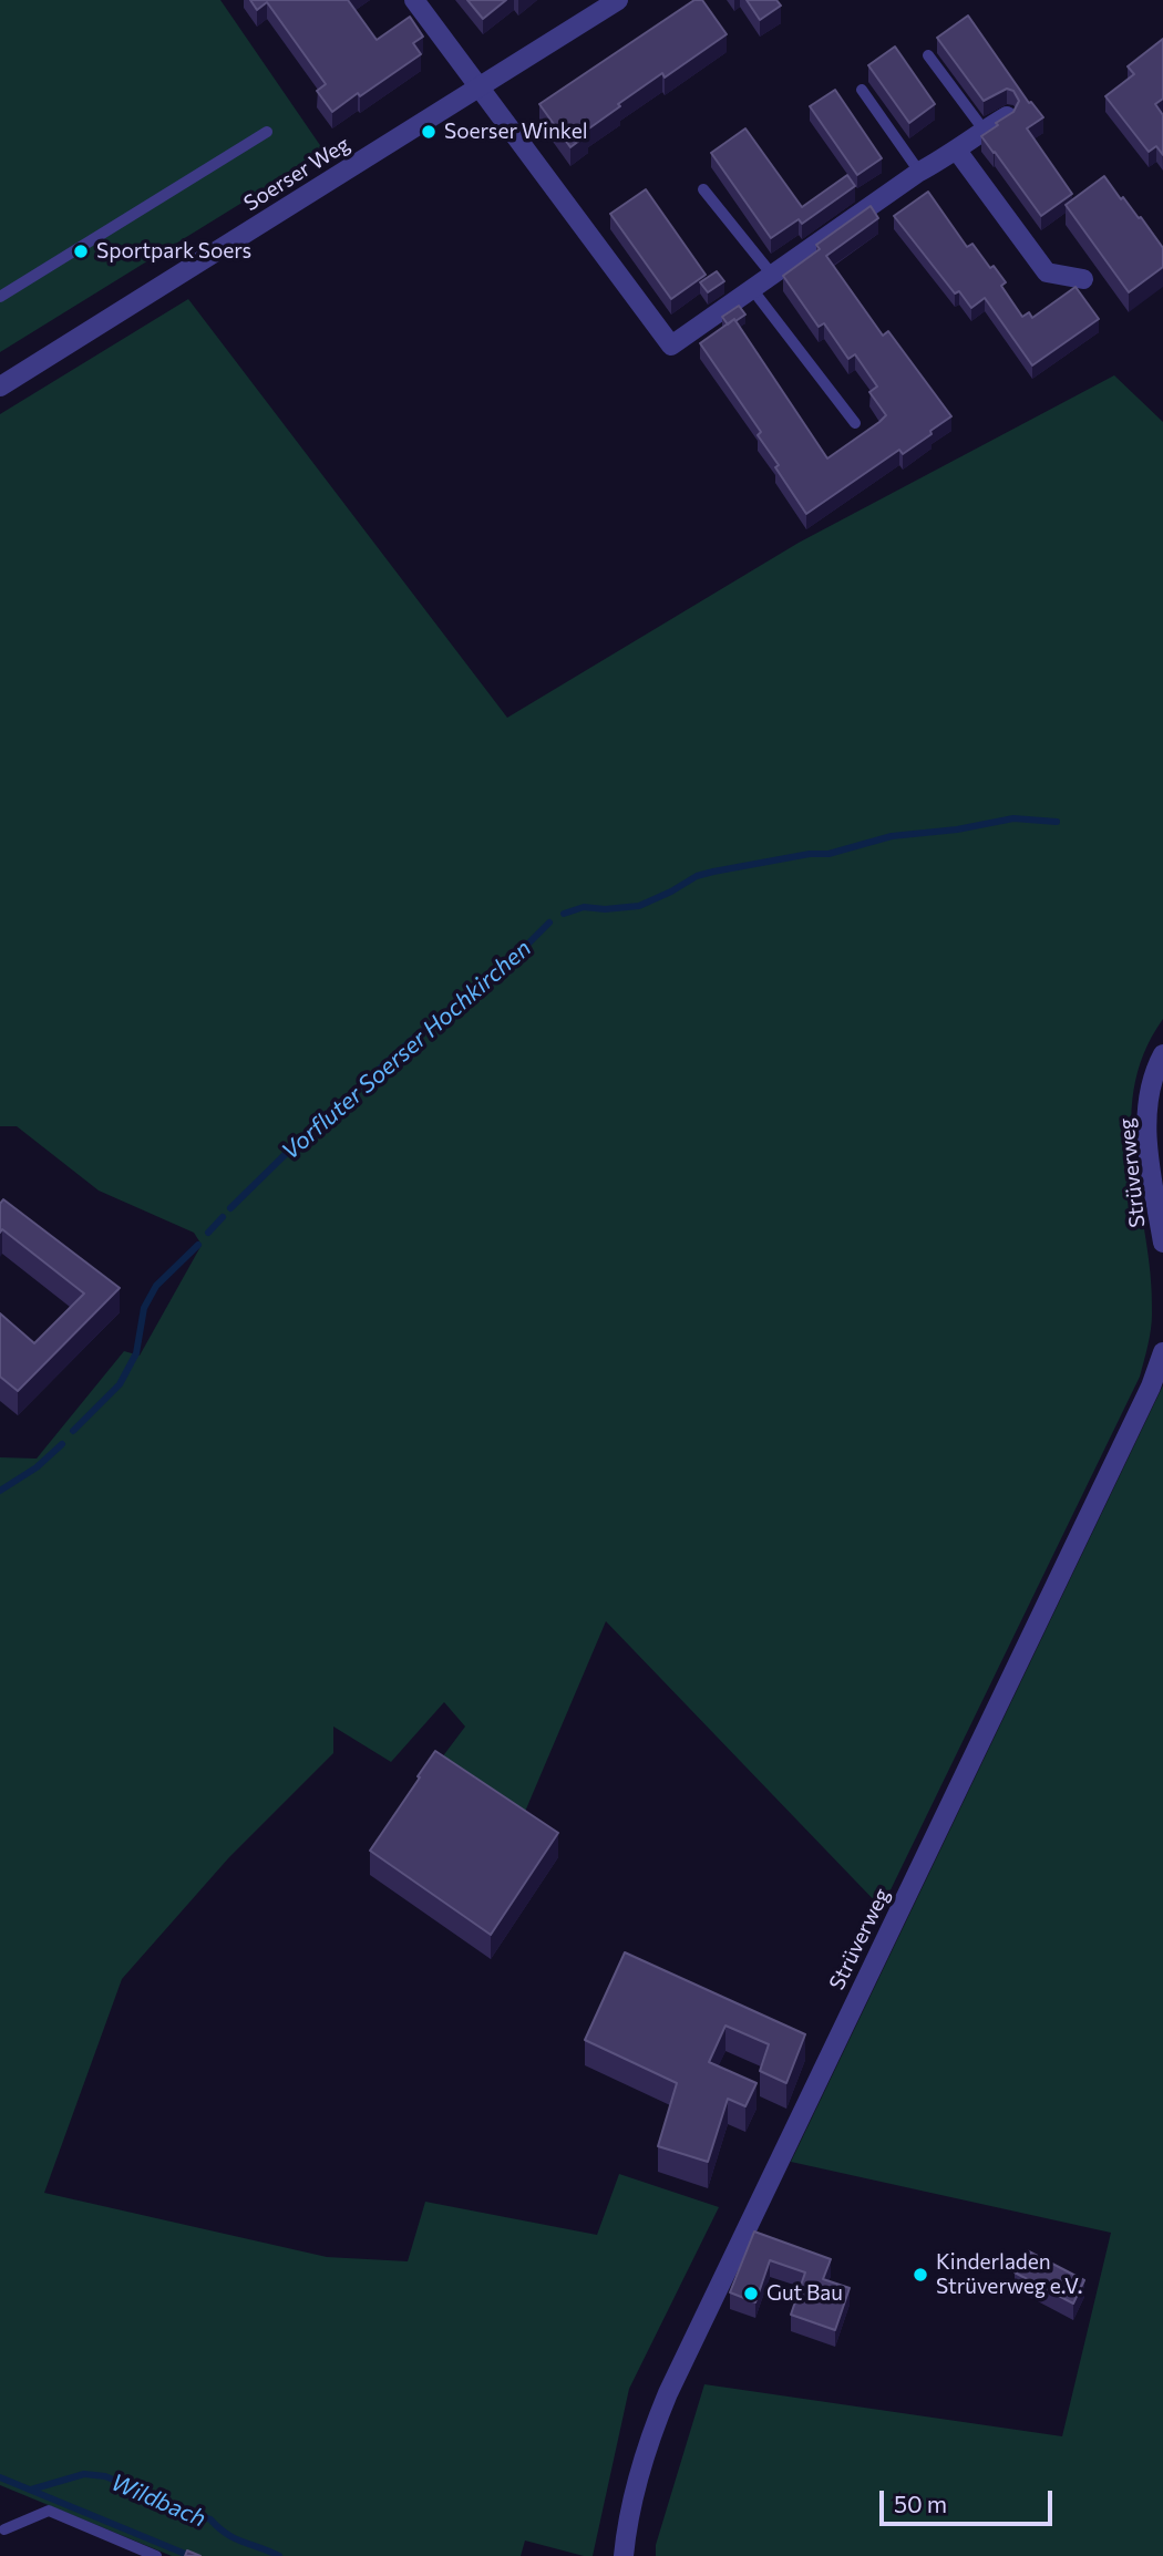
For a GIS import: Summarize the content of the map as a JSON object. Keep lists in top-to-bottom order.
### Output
{
  "streets": {
    "street": ["Soerser Weg", "Strüverweg"]
  },
  "water": ["Vorfluter Soerser Hochkirchen", "Wildbach"],
  "places": [
    "Soerser Winkel",
    "Sportpark Soers",
    "Kinderladen Strüverweg e.V.",
    "Gut Bau"
  ],
  "scale_bar": "50 m"
}
